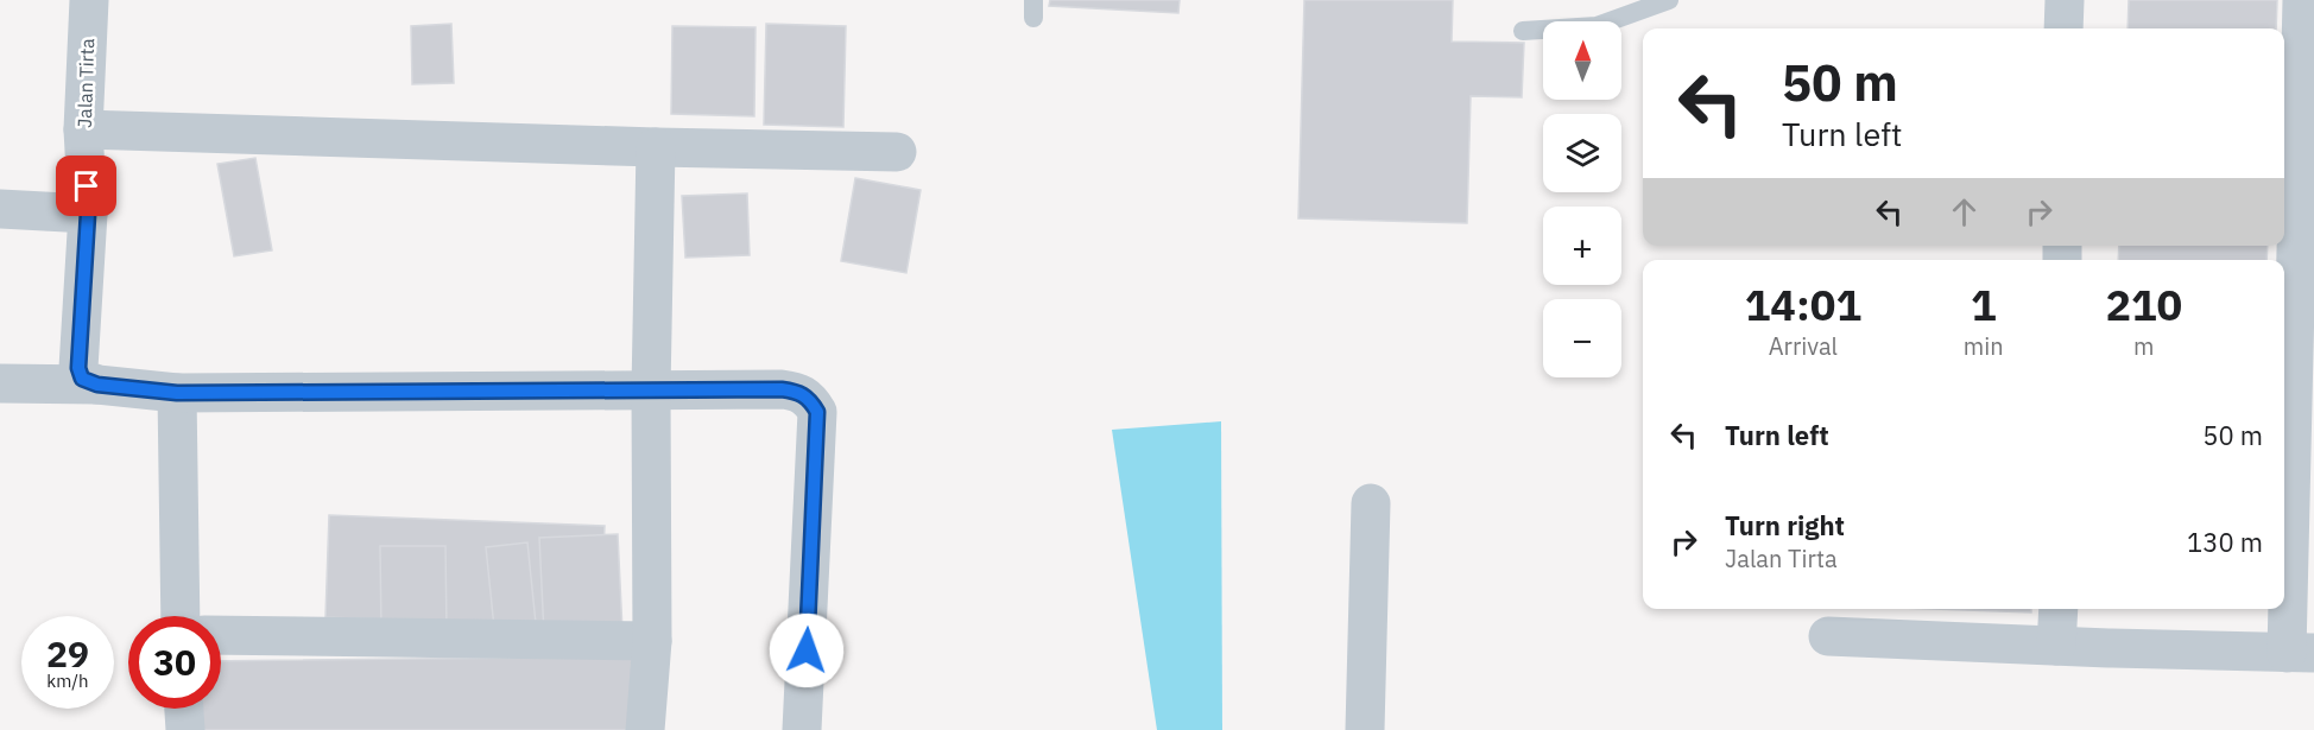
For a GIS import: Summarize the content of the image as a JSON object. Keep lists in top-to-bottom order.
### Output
{
  "streets": {
    "street": ["Jalan Tirta"]
  },
  "north": "top",
  "page": {
    "map_buttons": ["+", "−"],
    "turn": ["50 m", "Turn left"],
    "eta": [
      "14:01",
      "Arrival",
      "1",
      "min",
      "210",
      "m"
    ],
    "list": [
      {
        "name": "Turn left",
        "value": "50 m"
      },
      {
        "name": "Turn right",
        "note": "Jalan Tirta",
        "value": "130 m"
      }
    ],
    "speed": "29 km/h",
    "limit": "30"
  }
}
